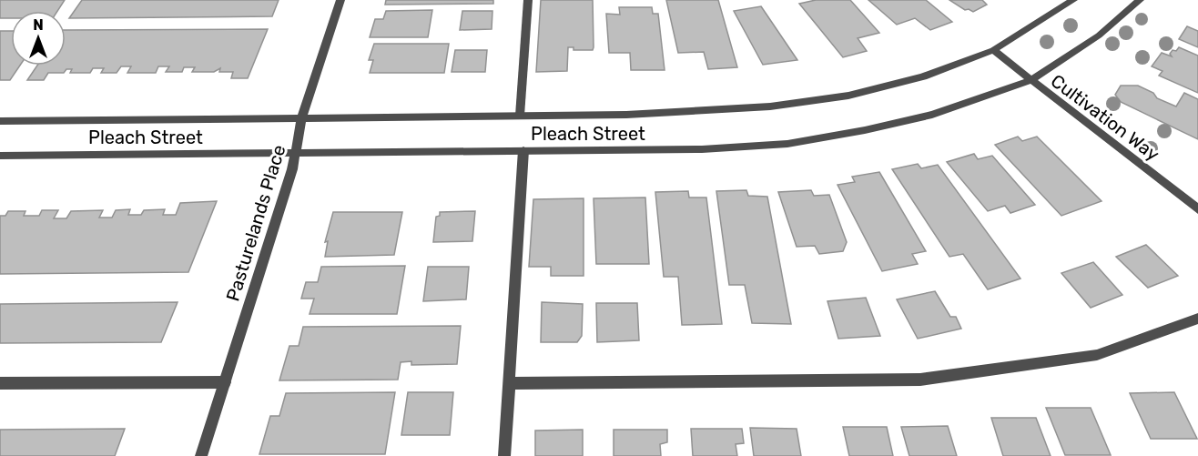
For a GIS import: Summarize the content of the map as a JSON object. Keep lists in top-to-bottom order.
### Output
{
  "streets": {
    "street": ["Cultivation Way", "Pleach Street", "Pasturelands Place"]
  },
  "crossings": [
    ["Cultivation Way", "Pleach Street"],
    ["Pleach Street", "Pasturelands Place"]
  ],
  "north": "top"
}
